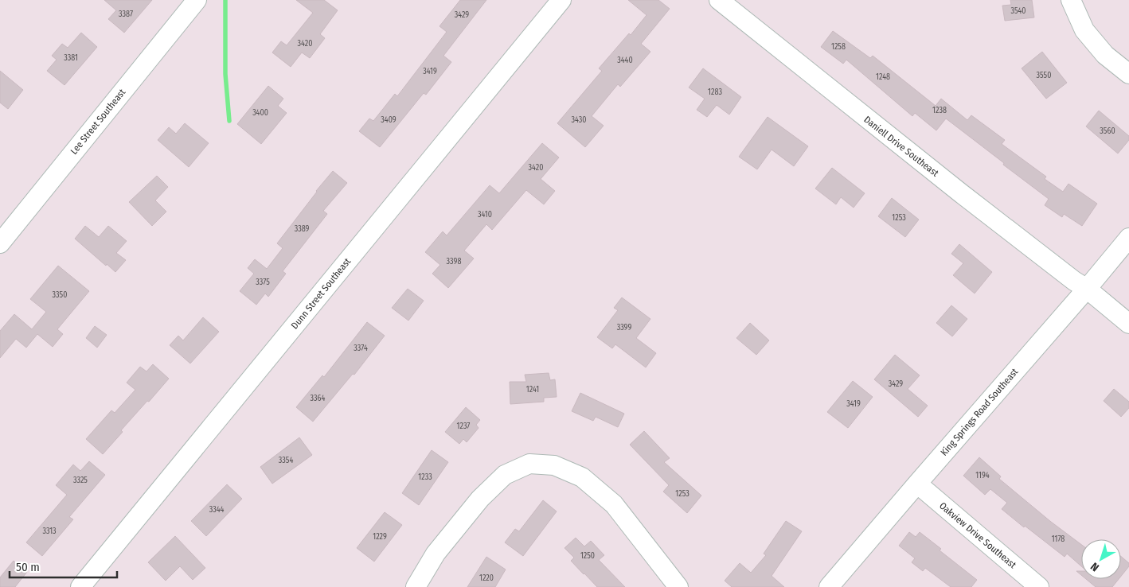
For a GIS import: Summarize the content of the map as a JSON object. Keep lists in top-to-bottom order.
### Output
{
  "streets": {
    "street": [
      "Lee Street Southeast",
      "Daniell Drive Southeast",
      "Dunn Street Southeast",
      "King Springs Road Southeast",
      "Oakview Drive Southeast"
    ]
  },
  "crossings": [
    ["Daniell Drive Southeast", "King Springs Road Southeast"],
    ["King Springs Road Southeast", "Oakview Drive Southeast"]
  ],
  "house_numbers": [
    "3540",
    "3387",
    "3429",
    "3420",
    "1258",
    "3381",
    "3440",
    "3419",
    "3550",
    "1248",
    "1283",
    "1238",
    "3400",
    "3409",
    "3430",
    "3560",
    "3420",
    "3410",
    "1253",
    "3389",
    "3398",
    "3375",
    "3350",
    "3399",
    "3374",
    "3429",
    "1241",
    "3364",
    "3419",
    "1237",
    "3354",
    "1194",
    "1233",
    "3325",
    "1253",
    "3344",
    "3313",
    "1229",
    "1178",
    "1250",
    "1220"
  ],
  "scale_bar": "50 m",
  "north": "bottom left"
}
